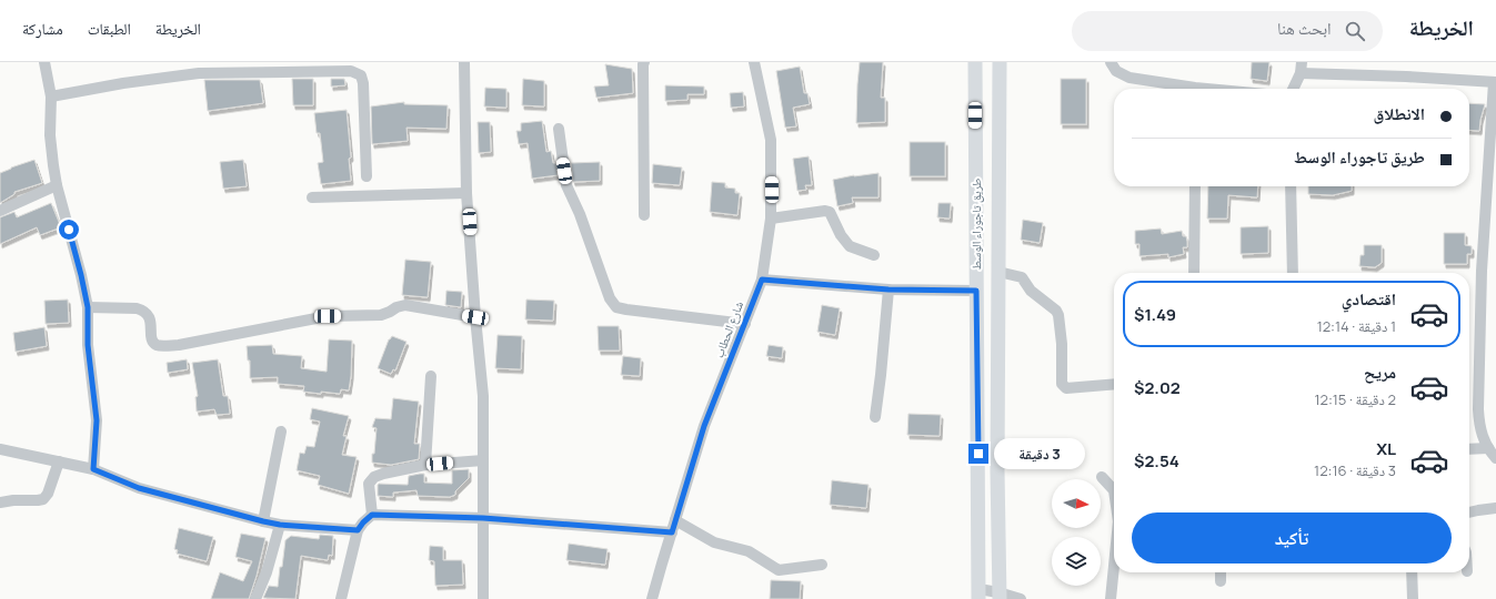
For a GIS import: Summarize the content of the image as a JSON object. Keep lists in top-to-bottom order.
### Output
{
  "streets": {
    "main road": ["طريق تاجوراء الوسط"],
    "street": ["شارع الحطاب"]
  },
  "north": "right",
  "page": {
    "header": "الخريطة",
    "search": "ابحث هنا",
    "nav": ["الخريطة", "الطبقات", "مشاركة"],
    "banner": ["الانطلاق", "طريق تاجوراء الوسط"],
    "list": [
      {
        "name": "اقتصادي",
        "note": "1 دقيقة · 12:14",
        "value": "$1.49"
      },
      {
        "name": "مريح",
        "note": "2 دقيقة · 12:15",
        "value": "$2.02"
      },
      {
        "name": "XL",
        "note": "3 دقيقة · 12:16",
        "value": "$2.54"
      }
    ],
    "bubble": "3 دقيقة",
    "buttons": "تأكيد"
  }
}
